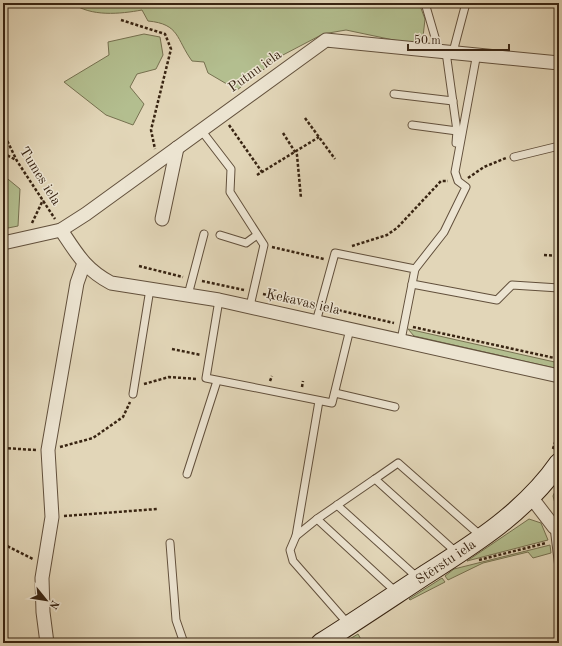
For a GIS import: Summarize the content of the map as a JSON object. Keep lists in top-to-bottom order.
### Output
{
  "streets": {
    "main road": ["Stērstu iela"],
    "street": ["Putnu iela", "Ķekavas iela"],
    "path": ["Tumes iela"]
  },
  "crossings": [
    ["Putnu iela", "Tumes iela"],
    ["Putnu iela", "Ķekavas iela"],
    ["Tumes iela", "Ķekavas iela"]
  ],
  "scale_bar": "50 m",
  "north": "bottom right"
}
